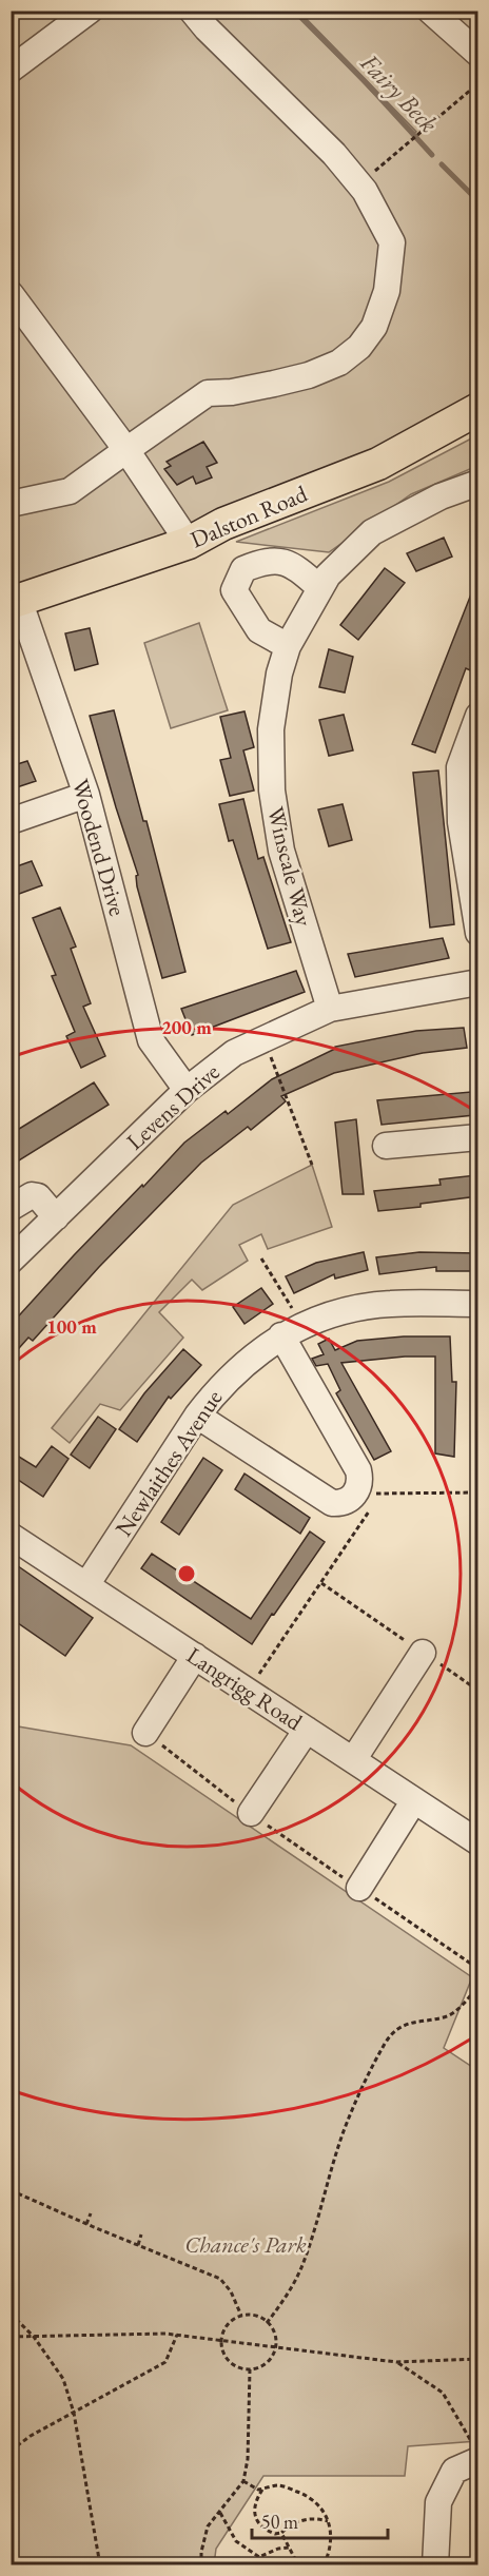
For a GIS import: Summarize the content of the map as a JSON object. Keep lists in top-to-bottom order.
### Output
{
  "streets": {
    "main road": ["Dalston Road"],
    "street": [
      "Woodend Drive",
      "Winscale Way",
      "Levens Drive",
      "Newlaithes Avenue",
      "Langrigg Road"
    ]
  },
  "crossings": [
    ["Dalston Road", "Woodend Drive"],
    ["Woodend Drive", "Levens Drive"],
    ["Winscale Way", "Levens Drive"],
    ["Newlaithes Avenue", "Langrigg Road"]
  ],
  "water": ["Fairy Beck"],
  "parks": ["Chance's Park"],
  "scale_bar": "50 m",
  "rings": ["200 m", "100 m"]
}
